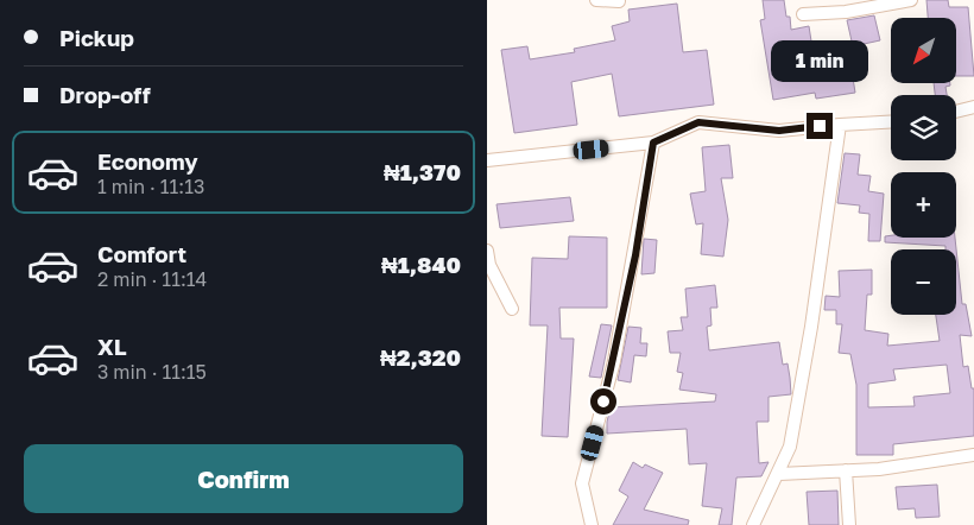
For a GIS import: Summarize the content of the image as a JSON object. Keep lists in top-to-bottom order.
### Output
{
  "north": "bottom left",
  "page": {
    "banner": ["Pickup", "Drop-off"],
    "map_buttons": ["+", "−"],
    "bubble": "1 min",
    "list": [
      {
        "name": "Economy",
        "note": "1 min · 11:13",
        "value": "₦1,370"
      },
      {
        "name": "Comfort",
        "note": "2 min · 11:14",
        "value": "₦1,840"
      },
      {
        "name": "XL",
        "note": "3 min · 11:15",
        "value": "₦2,320"
      }
    ],
    "buttons": "Confirm"
  }
}
